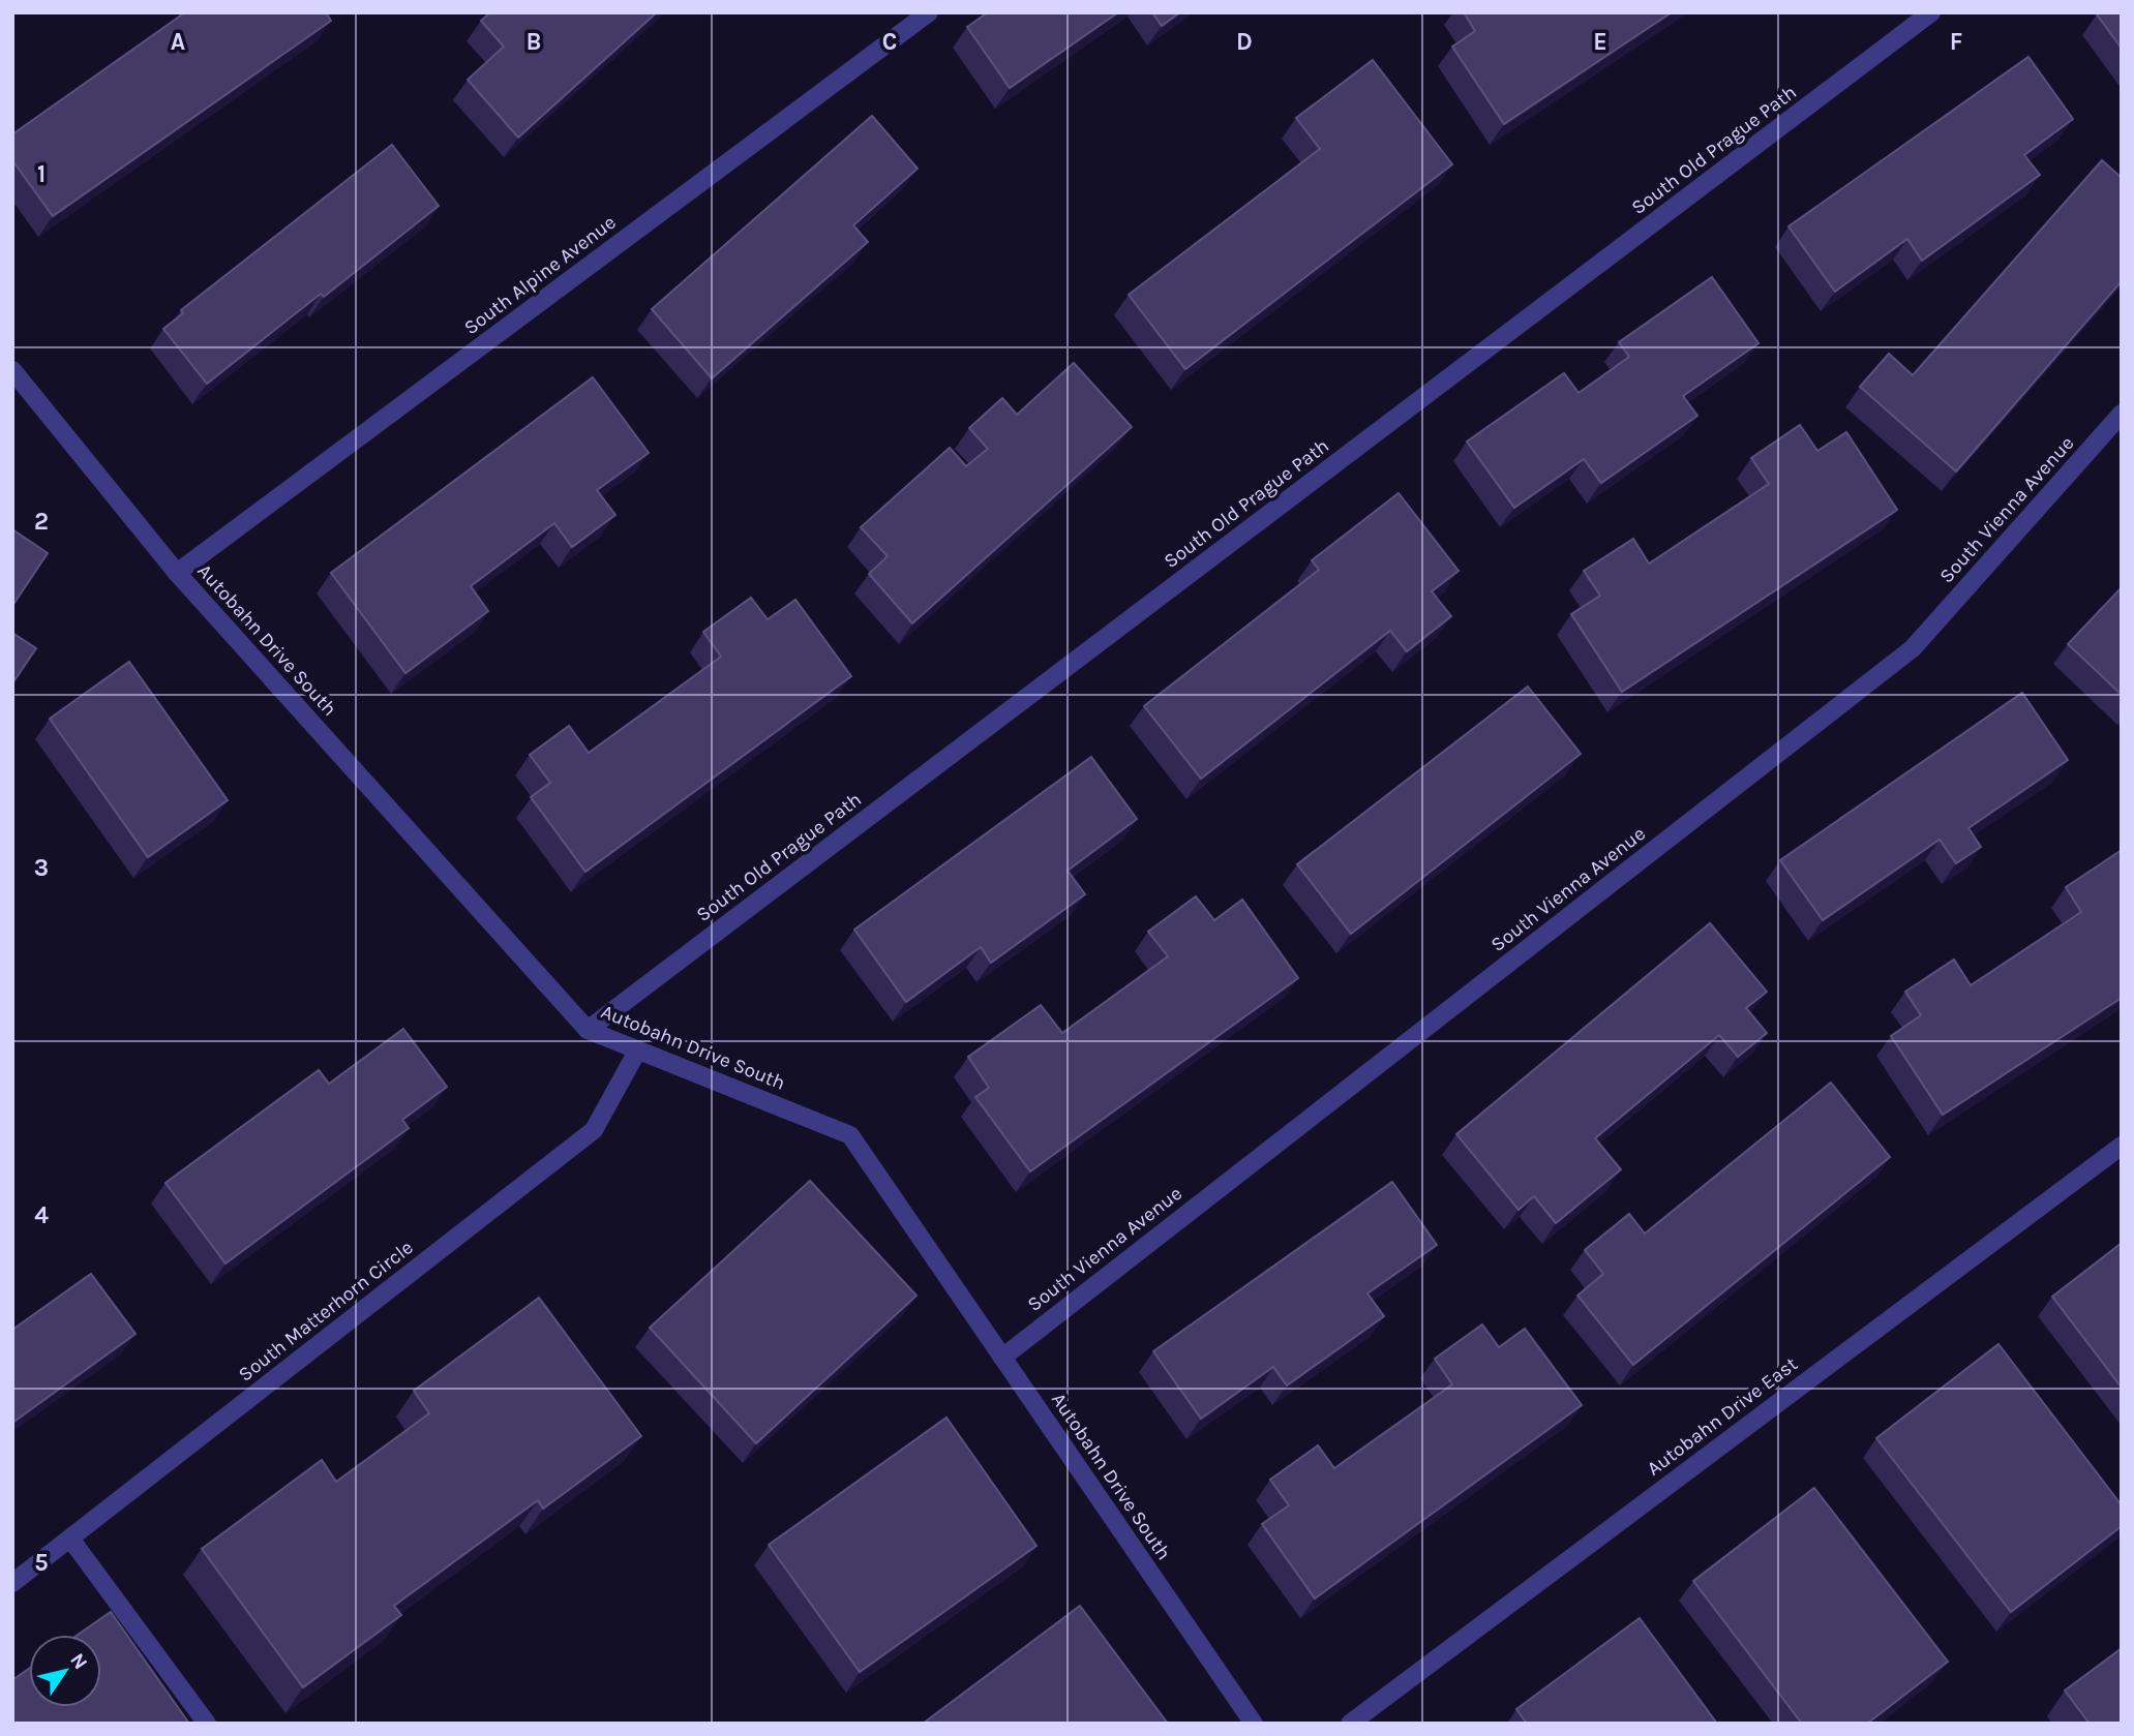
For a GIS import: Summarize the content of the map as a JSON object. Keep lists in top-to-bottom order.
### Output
{
  "streets": {
    "street": [
      "South Old Prague Path",
      "South Alpine Avenue",
      "South Vienna Avenue",
      "Autobahn Drive South",
      "South Matterhorn Circle",
      "Autobahn Drive East"
    ]
  },
  "crossings": [
    ["South Old Prague Path", "Autobahn Drive South"],
    ["South Alpine Avenue", "Autobahn Drive South"],
    ["South Vienna Avenue", "Autobahn Drive South"],
    ["Autobahn Drive South", "South Matterhorn Circle"]
  ],
  "north": "top right",
  "grid": {
    "columns": [
      "A",
      "B",
      "C",
      "D",
      "E",
      "F"
    ],
    "rows": [
      "1",
      "2",
      "3",
      "4",
      "5"
    ]
  }
}
